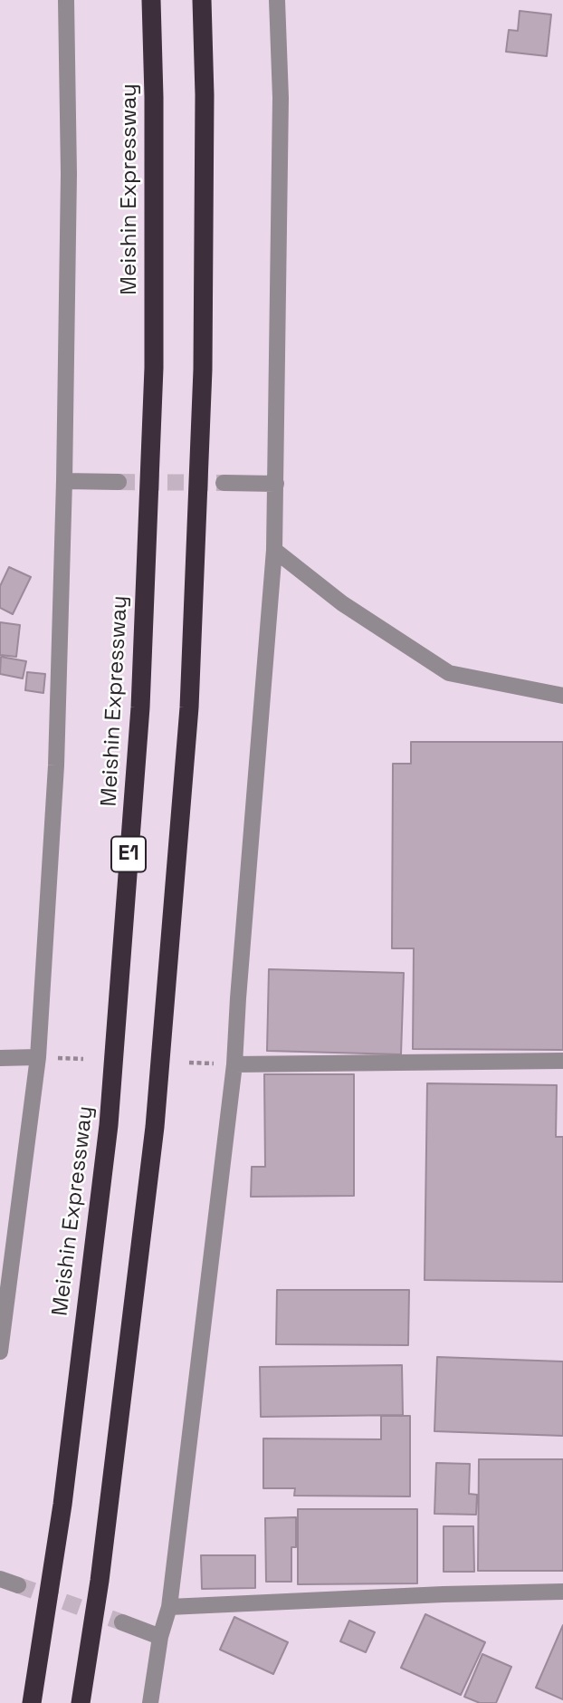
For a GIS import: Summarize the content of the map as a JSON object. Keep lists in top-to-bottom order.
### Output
{
  "streets": {
    "highway": ["Meishin Expressway", "E1"]
  }
}
